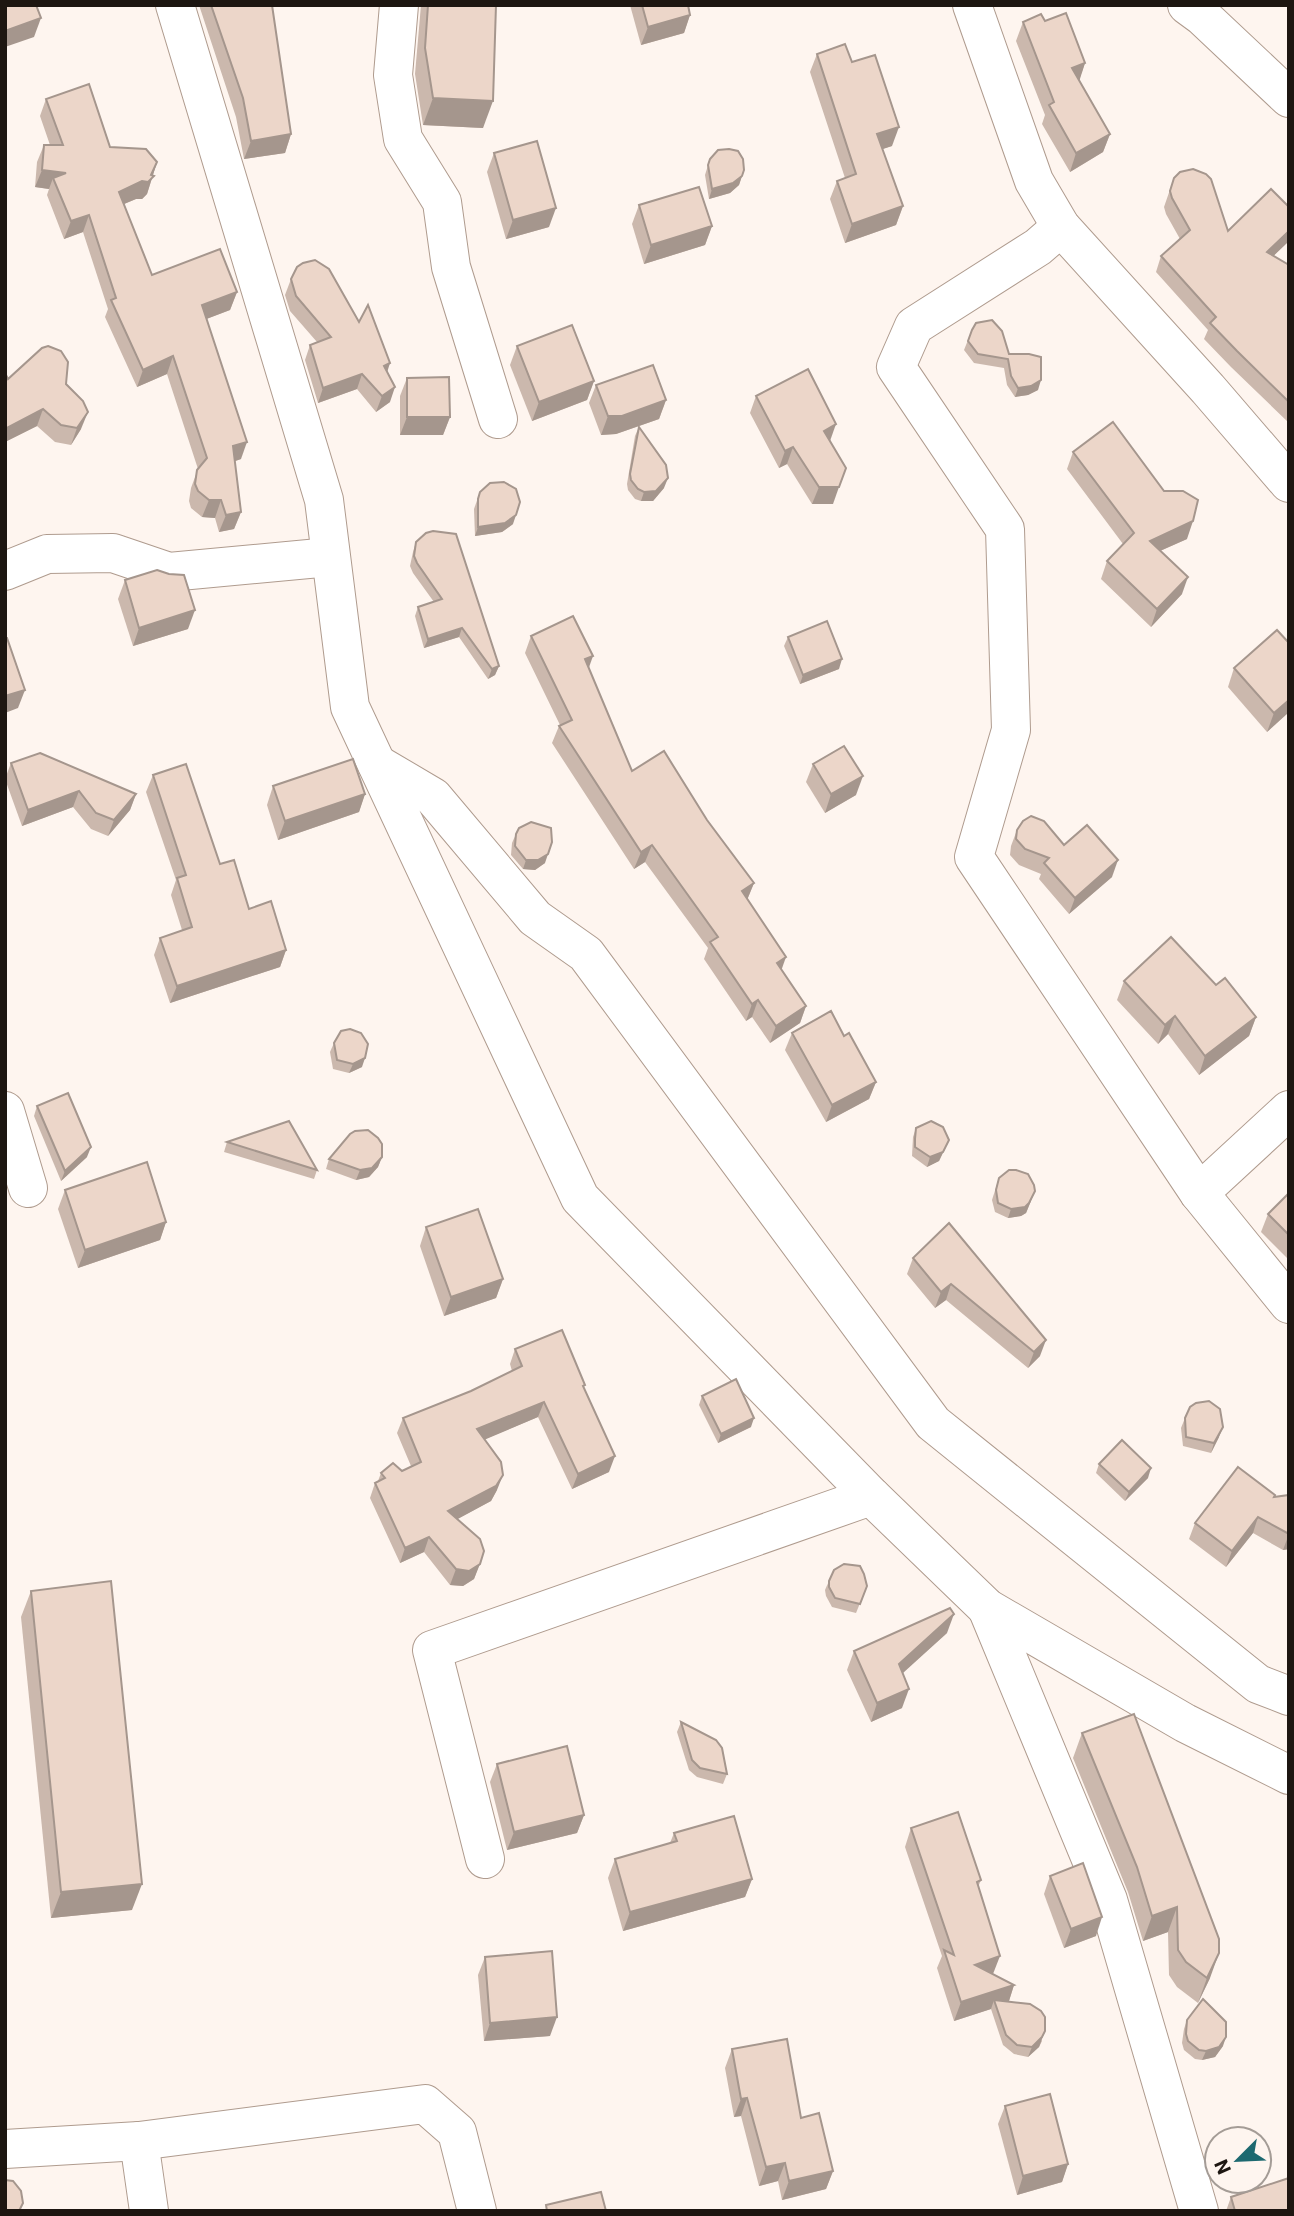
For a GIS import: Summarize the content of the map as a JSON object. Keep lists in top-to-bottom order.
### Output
{
  "north": "bottom left"
}
